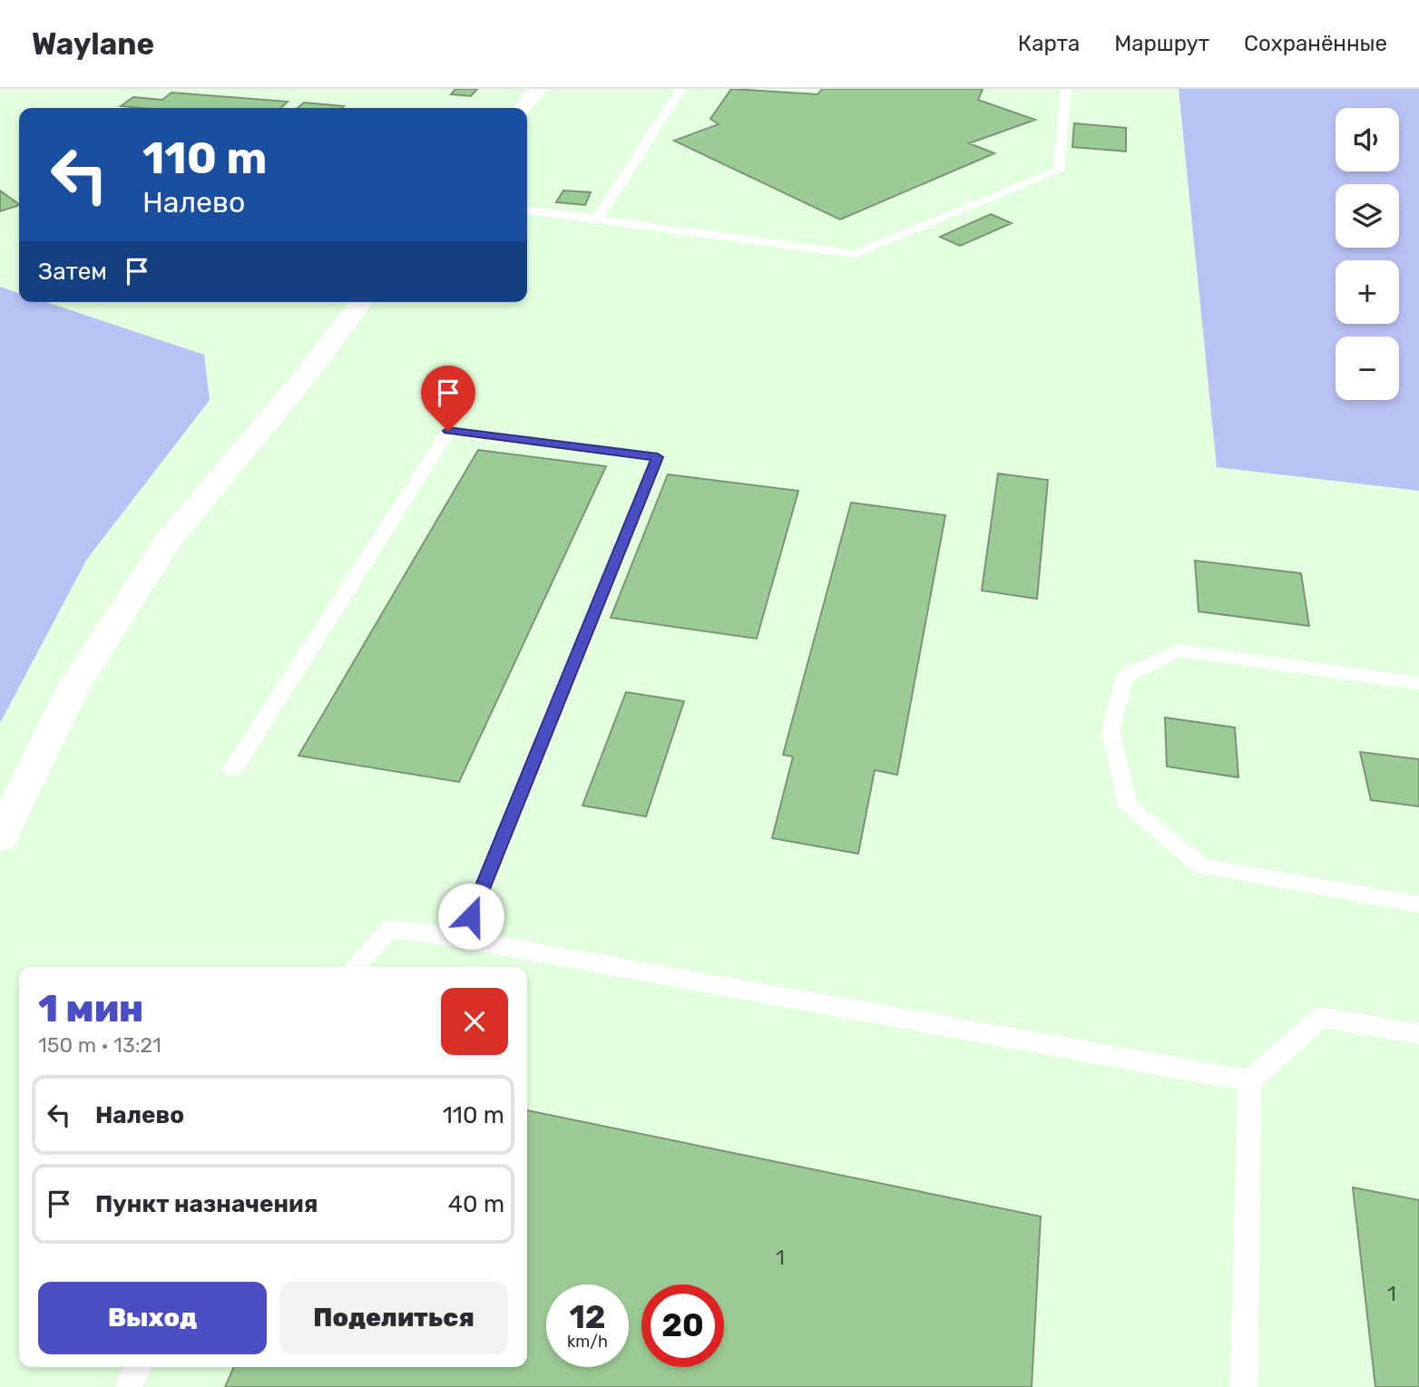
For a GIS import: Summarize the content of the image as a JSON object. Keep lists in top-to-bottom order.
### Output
{
  "house_numbers": ["1", "1"],
  "page": {
    "header": "Waylane",
    "nav": ["Карта", "Маршрут", "Сохранённые"],
    "map_buttons": ["+", "−"],
    "turn": ["110 m", "Налево"],
    "then": "Затем",
    "heading": ["1 мин", "150 m · 13:21"],
    "list": [
      {
        "name": "Налево",
        "value": "110 m"
      },
      {
        "name": "Пункт назначения",
        "value": "40 m"
      }
    ],
    "buttons": ["Выход", "Поделиться"],
    "speed": "12 km/h",
    "limit": "20"
  }
}
